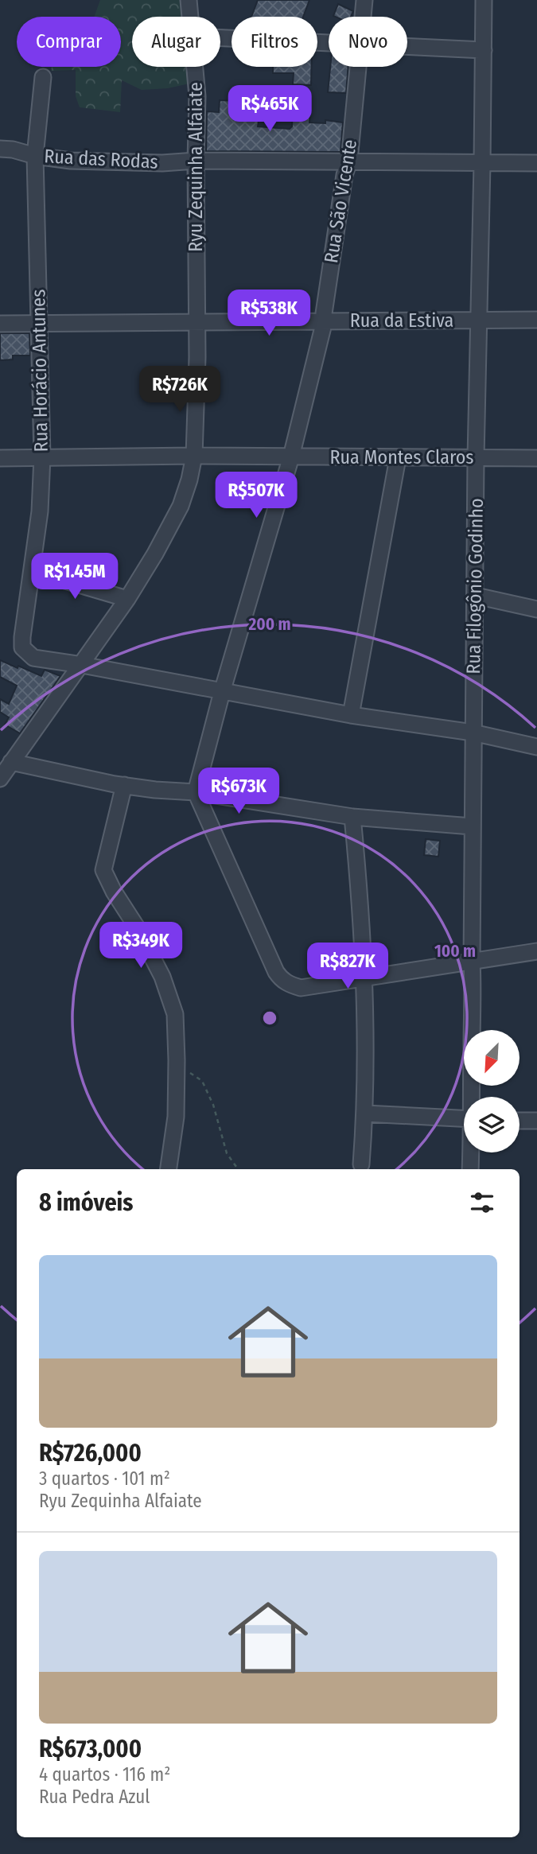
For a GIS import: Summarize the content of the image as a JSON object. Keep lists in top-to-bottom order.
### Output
{
  "streets": {
    "street": [
      "Rua das Rodas",
      "Ryu Zequinha Alfaiate",
      "Rua São Vicente",
      "Rua da Estiva",
      "Rua Horácio Antunes",
      "Rua Montes Claros",
      "Rua Filogônio Godinho"
    ]
  },
  "crossings": [
    ["Rua das Rodas", "Ryu Zequinha Alfaiate"],
    ["Rua das Rodas", "Rua São Vicente"],
    ["Rua das Rodas", "Rua Horácio Antunes"],
    ["Rua das Rodas", "Rua Filogônio Godinho"],
    ["Ryu Zequinha Alfaiate", "Rua da Estiva"],
    ["Ryu Zequinha Alfaiate", "Rua Horácio Antunes"],
    ["Ryu Zequinha Alfaiate", "Rua Montes Claros"],
    ["Rua São Vicente", "Rua da Estiva"],
    ["Rua São Vicente", "Rua Montes Claros"],
    ["Rua da Estiva", "Rua Horácio Antunes"],
    ["Rua da Estiva", "Rua Filogônio Godinho"],
    ["Rua Horácio Antunes", "Rua Montes Claros"],
    ["Rua Montes Claros", "Rua Filogônio Godinho"]
  ],
  "north": "bottom left",
  "page": {
    "chip": [
      "Comprar",
      "Alugar",
      "Filtros",
      "Novo"
    ],
    "price": [
      "R$465K",
      "R$538K",
      "R$726K",
      "R$507K",
      "R$1.45M",
      "R$673K",
      "R$349K",
      "R$827K"
    ],
    "heading": "8 imóveis",
    "list": [
      {
        "name": "R$726,000",
        "note": "3 quartos · 101 m² · Ryu Zequinha Alfaiate"
      },
      {
        "name": "R$673,000",
        "note": "4 quartos · 116 m² · Rua Pedra Azul"
      }
    ]
  },
  "rings": ["200 m", "100 m"]
}
